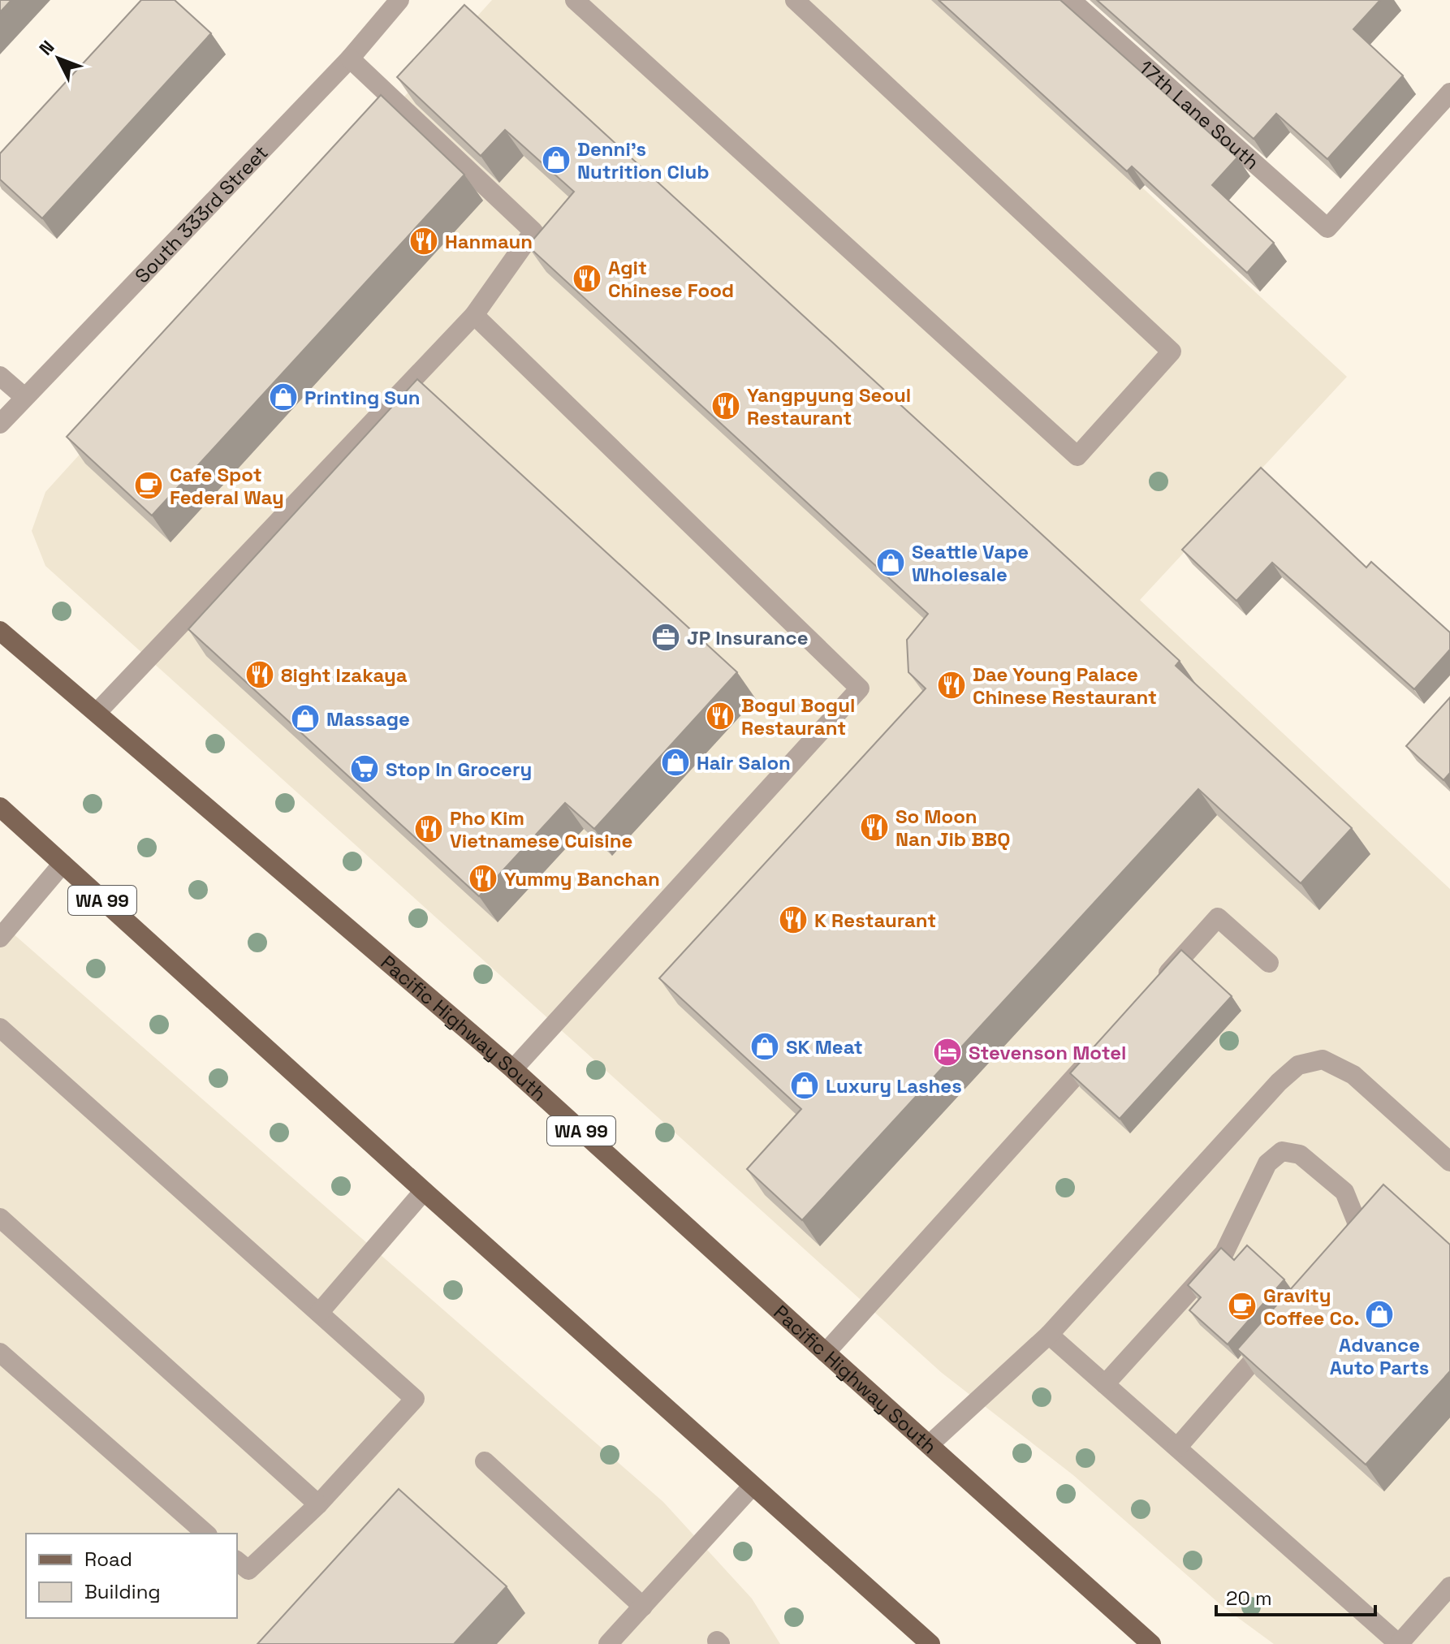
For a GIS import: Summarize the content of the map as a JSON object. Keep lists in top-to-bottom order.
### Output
{
  "streets": {
    "main road": ["WA 99", "Pacific Highway South"],
    "street": ["17th Lane South", "South 333rd Street"]
  },
  "places": {
    "shop": [
      "Denni's Nutrition Club",
      "Printing Sun",
      "Seattle Vape Wholesale",
      "Massage",
      "Hair Salon",
      "SK Meat",
      "Luxury Lashes",
      "Advance Auto Parts"
    ],
    "restaurant": [
      "Hanmaun",
      "Agit Chinese Food",
      "Yangpyung Seoul Restaurant",
      "8ight Izakaya",
      "Dae Young Palace Chinese Restaurant",
      "Bogul Bogul Restaurant",
      "So Moon Nan Jib BBQ",
      "Pho Kim Vietnamese Cuisine",
      "Yummy Banchan",
      "K Restaurant"
    ],
    "cafe": ["Cafe Spot Federal Way", "Gravity Coffee Co."],
    "office": ["JP Insurance"],
    "supermarket": ["Stop In Grocery"],
    "hotel": ["Stevenson Motel"]
  },
  "legend": ["Road", "Building"],
  "scale_bar": "20 m",
  "north": "top left"
}
